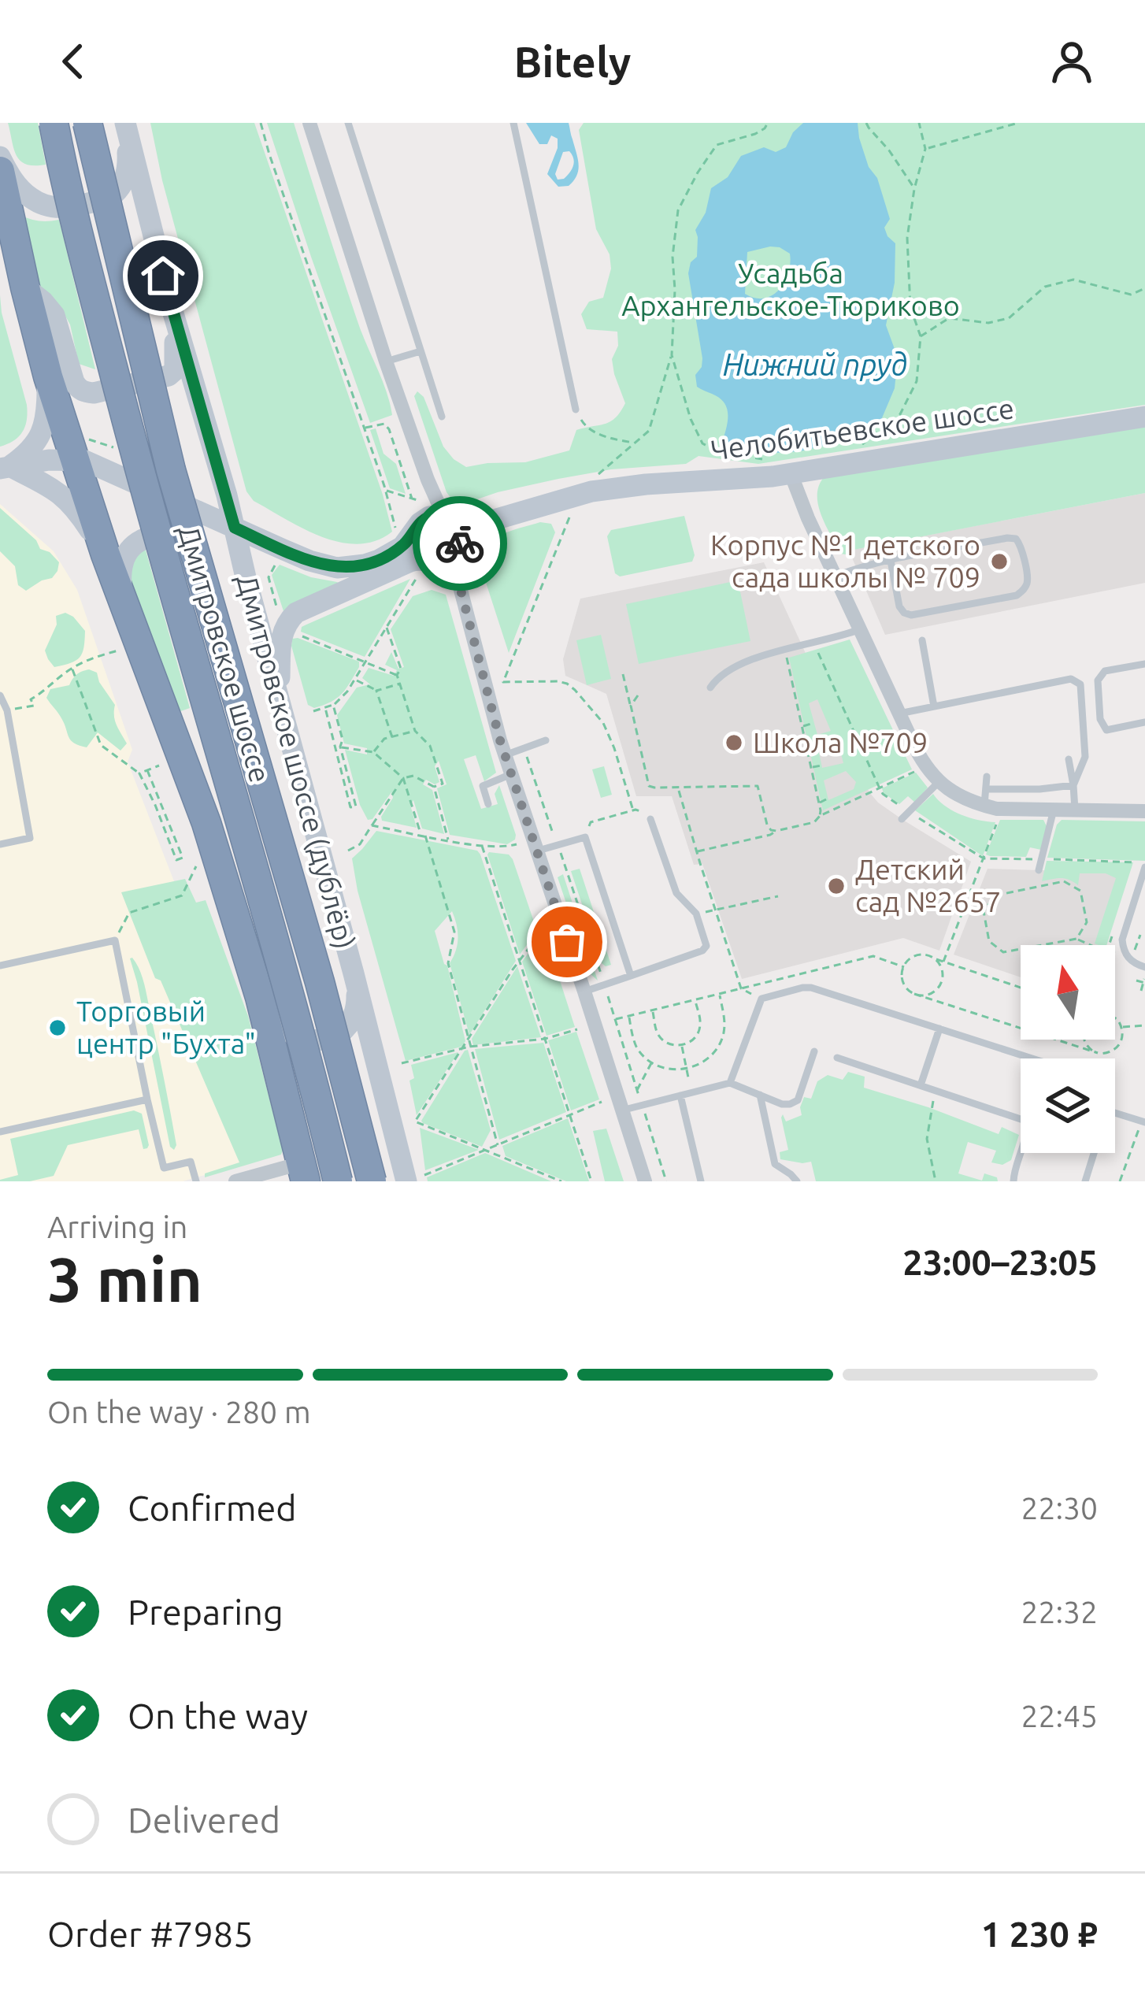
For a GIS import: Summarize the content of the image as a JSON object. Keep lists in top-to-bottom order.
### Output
{
  "streets": {
    "highway": ["Дмитровское шоссе"],
    "street": ["Челобитьевское шоссе", "Дмитровское шоссе (дублёр)"]
  },
  "water": ["Нижний пруд"],
  "parks": ["Усадьба Архангельское-Тюриково"],
  "places": [
    "Корпус №1 детского сада школы № 709",
    "Школа №709",
    "Детский сад №2657",
    "Торговый центр \"Бухта\""
  ],
  "north": "top",
  "page": {
    "header": "Bitely",
    "heading": ["3 min", "Arriving in", "23:00–23:05"],
    "panel": ["Order #7985", "1 230 ₽"],
    "bar": "On the way · 280 m",
    "list": [
      ["Confirmed", "22:30"],
      ["Preparing", "22:32"],
      ["On the way", "22:45"],
      "Delivered"
    ]
  }
}
